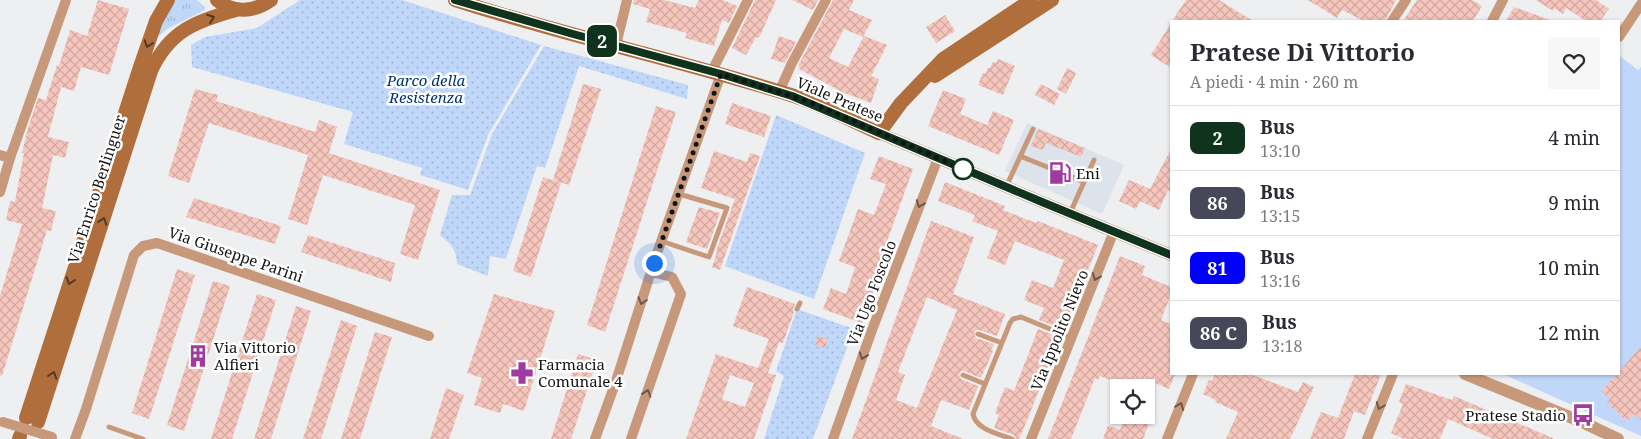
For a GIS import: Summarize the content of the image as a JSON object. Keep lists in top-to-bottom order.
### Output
{
  "streets": {
    "main road": ["Viale Pratese", "Via Enrico Berlinguer"],
    "street": ["Via Giuseppe Parini", "Via Ugo Foscolo", "Via Ippolito Nievo"]
  },
  "crossings": [
    ["Viale Pratese", "Via Ugo Foscolo"],
    ["Viale Pratese", "Via Ippolito Nievo"]
  ],
  "one_way": ["Via Ugo Foscolo", "Via Ippolito Nievo"],
  "parks": ["Parco della Resistenza"],
  "places": {
    "fuel station": ["Eni"],
    "building": ["Via Vittorio Alfieri"],
    "pharmacy": ["Farmacia Comunale 4"],
    "bus stop": ["Pratese Stadio"]
  },
  "lines": ["bus line 2"],
  "page": {
    "on_map": "2",
    "heading": ["Pratese Di Vittorio", "A piedi · 4 min · 260 m"],
    "list": [
      {
        "mark": "2",
        "name": "Bus",
        "note": "13:10",
        "value": "4 min"
      },
      {
        "mark": "86",
        "name": "Bus",
        "note": "13:15",
        "value": "9 min"
      },
      {
        "mark": "81",
        "name": "Bus",
        "note": "13:16",
        "value": "10 min"
      },
      {
        "mark": "86 C",
        "name": "Bus",
        "note": "13:18",
        "value": "12 min"
      }
    ]
  }
}
